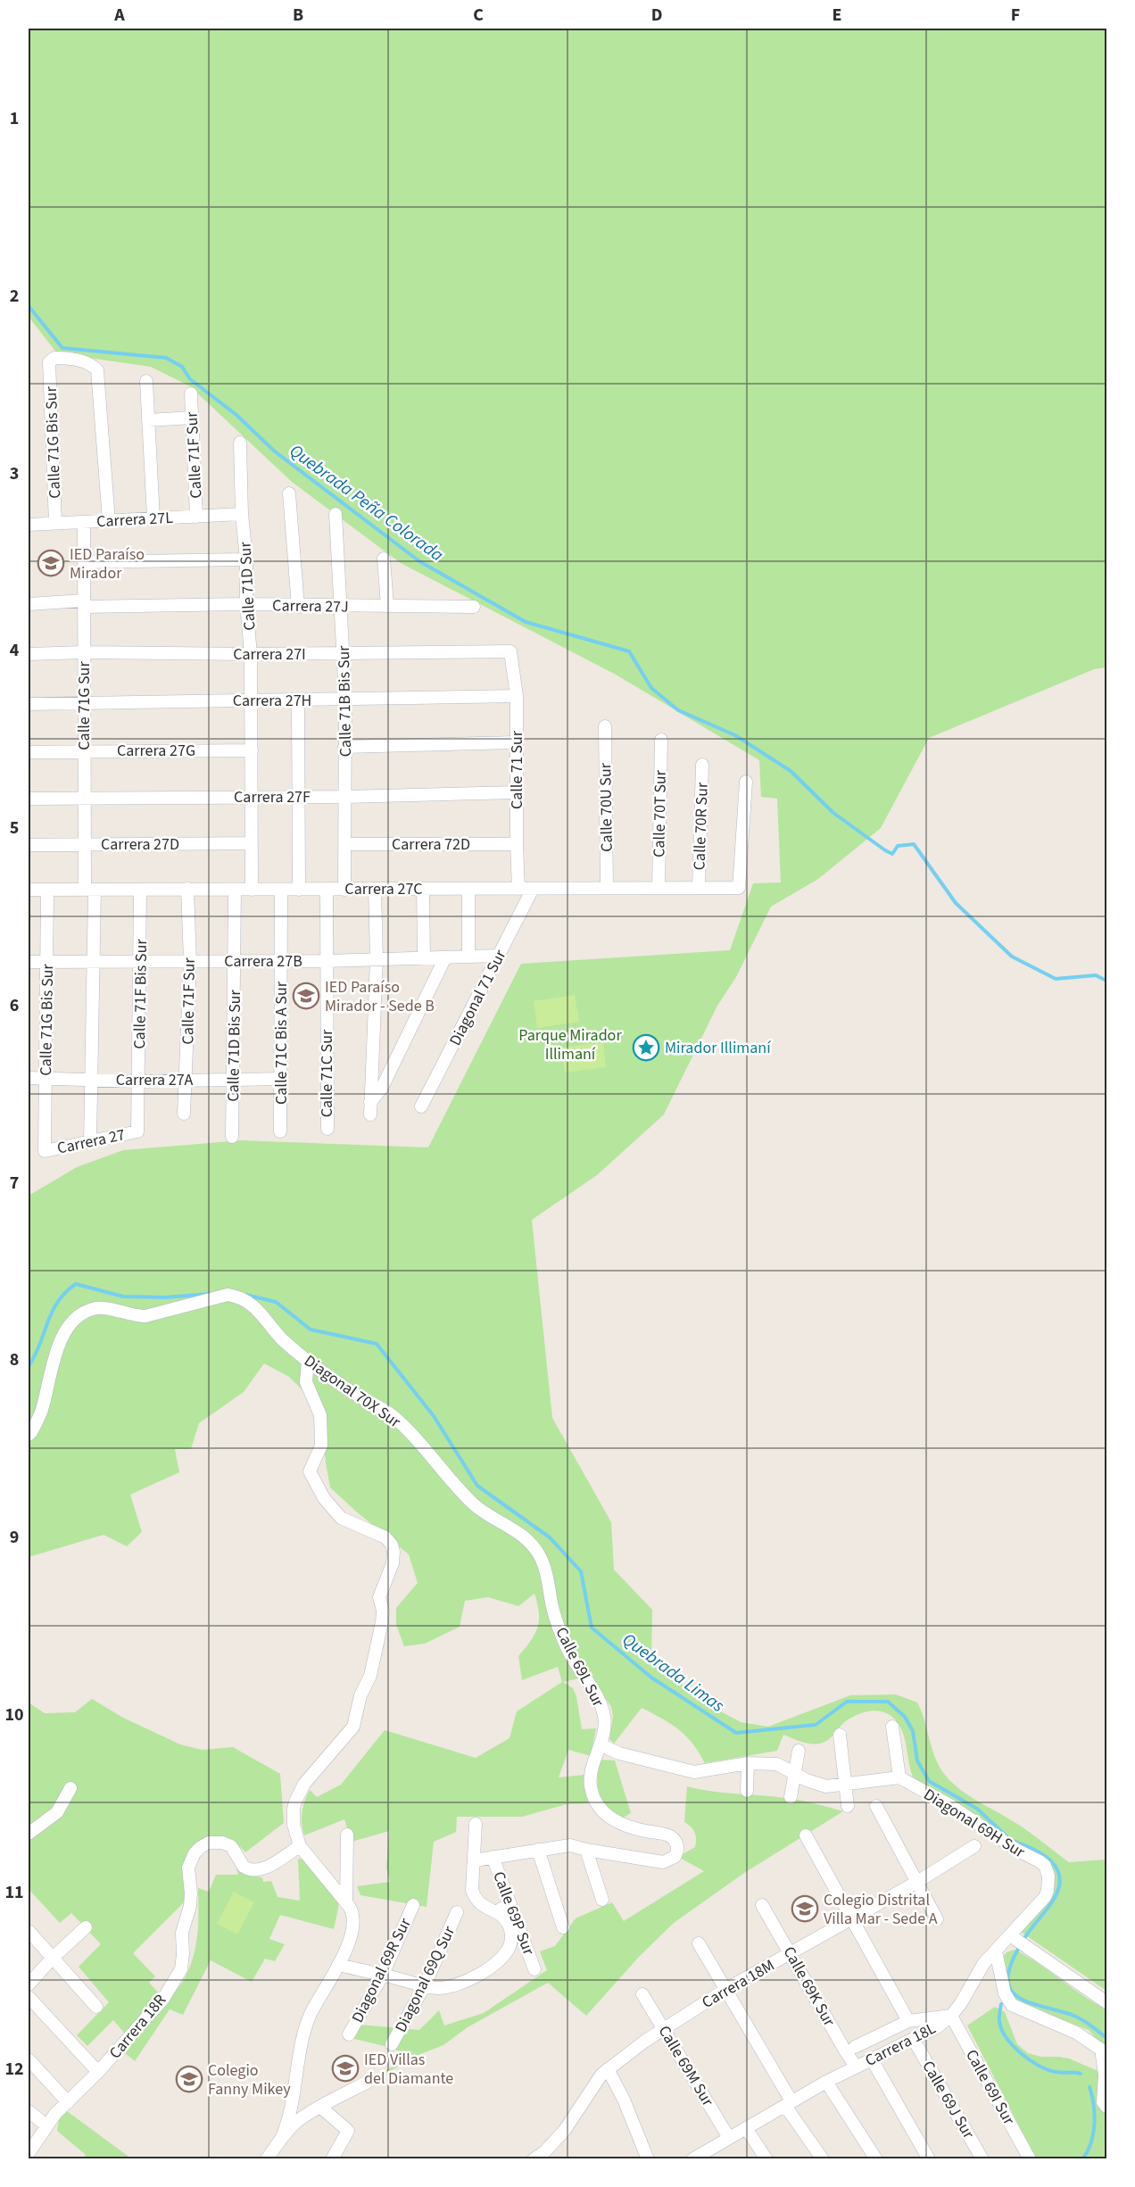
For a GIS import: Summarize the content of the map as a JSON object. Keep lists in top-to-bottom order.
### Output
{
  "streets": {
    "street": [
      "Calle 71G Bis Sur",
      "Calle 71F Sur",
      "Carrera 27L",
      "Calle 71D Sur",
      "Carrera 27J",
      "Carrera 27I",
      "Carrera 27H",
      "Calle 71B Bis Sur",
      "Calle 71G Sur",
      "Carrera 27G",
      "Calle 71 Sur",
      "Carrera 27F",
      "Calle 70U Sur",
      "Calle 70T Sur",
      "Calle 70R Sur",
      "Carrera 27D",
      "Carrera 72D",
      "Carrera 27C",
      "Carrera 27B",
      "Calle 71F Bis Sur",
      "Diagonal 71 Sur",
      "Calle 71C Bis A Sur",
      "Calle 71D Bis Sur",
      "Calle 71C Sur",
      "Carrera 27A",
      "Carrera 27",
      "Diagonal 70X Sur",
      "Calle 69L Sur",
      "Diagonal 69H Sur",
      "Calle 69P Sur",
      "Diagonal 69R Sur",
      "Diagonal 69Q Sur",
      "Carrera 18M",
      "Calle 69K Sur",
      "Carrera 18R",
      "Carrera 18L",
      "Calle 69M Sur",
      "Calle 69I Sur",
      "Calle 69J Sur"
    ]
  },
  "crossings": [
    ["Calle 71G Bis Sur", "Carrera 27L"],
    ["Calle 71G Bis Sur", "Carrera 27C"],
    ["Calle 71G Bis Sur", "Carrera 27B"],
    ["Calle 71G Bis Sur", "Carrera 27A"],
    ["Calle 71G Bis Sur", "Carrera 27"],
    ["Calle 71F Sur", "Carrera 27L"],
    ["Calle 71F Sur", "Carrera 27C"],
    ["Calle 71F Sur", "Carrera 27B"],
    ["Calle 71F Sur", "Carrera 27A"],
    ["Carrera 27L", "Calle 71D Sur"],
    ["Carrera 27L", "Calle 71G Sur"],
    ["Calle 71D Sur", "Carrera 27J"],
    ["Calle 71D Sur", "Carrera 27I"],
    ["Calle 71D Sur", "Carrera 27H"],
    ["Calle 71D Sur", "Carrera 27G"],
    ["Calle 71D Sur", "Carrera 27F"],
    ["Calle 71D Sur", "Carrera 27D"],
    ["Calle 71D Sur", "Carrera 27C"],
    ["Carrera 27J", "Calle 71B Bis Sur"],
    ["Carrera 27J", "Calle 71G Sur"],
    ["Carrera 27I", "Calle 71B Bis Sur"],
    ["Carrera 27I", "Calle 71G Sur"],
    ["Carrera 27I", "Calle 71 Sur"],
    ["Carrera 27H", "Calle 71B Bis Sur"],
    ["Carrera 27H", "Calle 71G Sur"],
    ["Carrera 27H", "Calle 71 Sur"],
    ["Calle 71B Bis Sur", "Carrera 27F"],
    ["Calle 71B Bis Sur", "Carrera 72D"],
    ["Calle 71B Bis Sur", "Carrera 27C"],
    ["Calle 71G Sur", "Carrera 27G"],
    ["Calle 71G Sur", "Carrera 27F"],
    ["Calle 71G Sur", "Carrera 27D"],
    ["Calle 71G Sur", "Carrera 27C"],
    ["Calle 71G Sur", "Carrera 27B"],
    ["Calle 71G Sur", "Carrera 27A"],
    ["Calle 71G Sur", "Carrera 27"],
    ["Calle 71 Sur", "Carrera 27F"],
    ["Calle 71 Sur", "Carrera 72D"],
    ["Calle 71 Sur", "Carrera 27C"],
    ["Calle 70U Sur", "Carrera 27C"],
    ["Calle 70T Sur", "Carrera 27C"],
    ["Calle 70R Sur", "Carrera 27C"],
    ["Carrera 27C", "Calle 71F Bis Sur"],
    ["Carrera 27C", "Diagonal 71 Sur"],
    ["Carrera 27C", "Calle 71C Bis A Sur"],
    ["Carrera 27C", "Calle 71D Bis Sur"],
    ["Carrera 27C", "Calle 71C Sur"],
    ["Carrera 27B", "Calle 71F Bis Sur"],
    ["Carrera 27B", "Diagonal 71 Sur"],
    ["Carrera 27B", "Calle 71C Bis A Sur"],
    ["Carrera 27B", "Calle 71D Bis Sur"],
    ["Carrera 27B", "Calle 71C Sur"],
    ["Calle 71F Bis Sur", "Carrera 27A"],
    ["Calle 71F Bis Sur", "Carrera 27"],
    ["Calle 71C Bis A Sur", "Carrera 27A"],
    ["Calle 71D Bis Sur", "Carrera 27A"],
    ["Diagonal 70X Sur", "Calle 69L Sur"],
    ["Diagonal 69H Sur", "Carrera 18L"],
    ["Carrera 18M", "Calle 69K Sur"],
    ["Carrera 18M", "Calle 69M Sur"],
    ["Calle 69K Sur", "Carrera 18L"],
    ["Carrera 18L", "Calle 69M Sur"],
    ["Carrera 18L", "Calle 69I Sur"],
    ["Carrera 18L", "Calle 69J Sur"]
  ],
  "water": ["Quebrada Peña Colorada", "Quebrada Limas"],
  "parks": ["Parque Mirador Illimaní"],
  "places": {
    "school or university": [
      "IED Paraíso Mirador",
      "IED Paraíso Mirador - Sede B",
      "Colegio Distrital Villa Mar - Sede A",
      "IED Villas del Diamante",
      "Colegio Fanny Mikey"
    ],
    "place": ["Mirador Illimaní"]
  },
  "grid": {
    "columns": [
      "A",
      "B",
      "C",
      "D",
      "E",
      "F"
    ],
    "rows": [
      "1",
      "2",
      "3",
      "4",
      "5",
      "6",
      "7",
      "8",
      "9",
      "10",
      "11",
      "12"
    ]
  }
}
